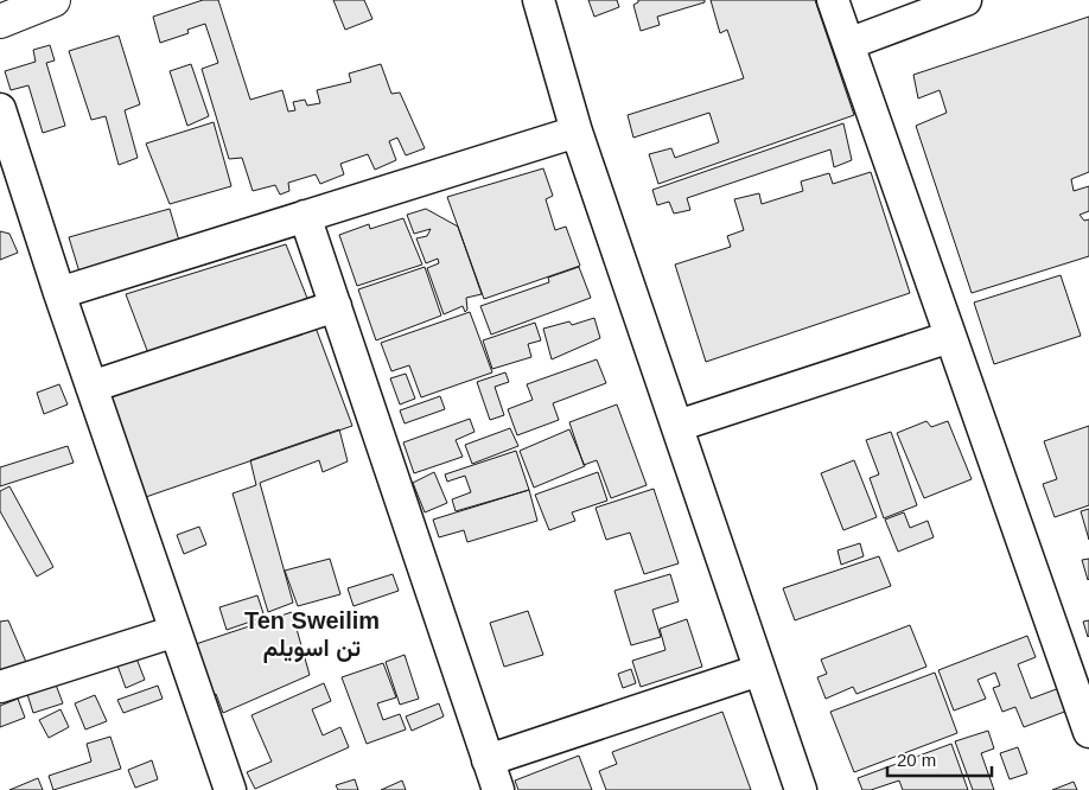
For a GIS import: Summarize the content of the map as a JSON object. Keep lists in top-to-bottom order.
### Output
{
  "districts": ["Ten Sweilim تن اسويلم"],
  "scale_bar": "20 m"
}
